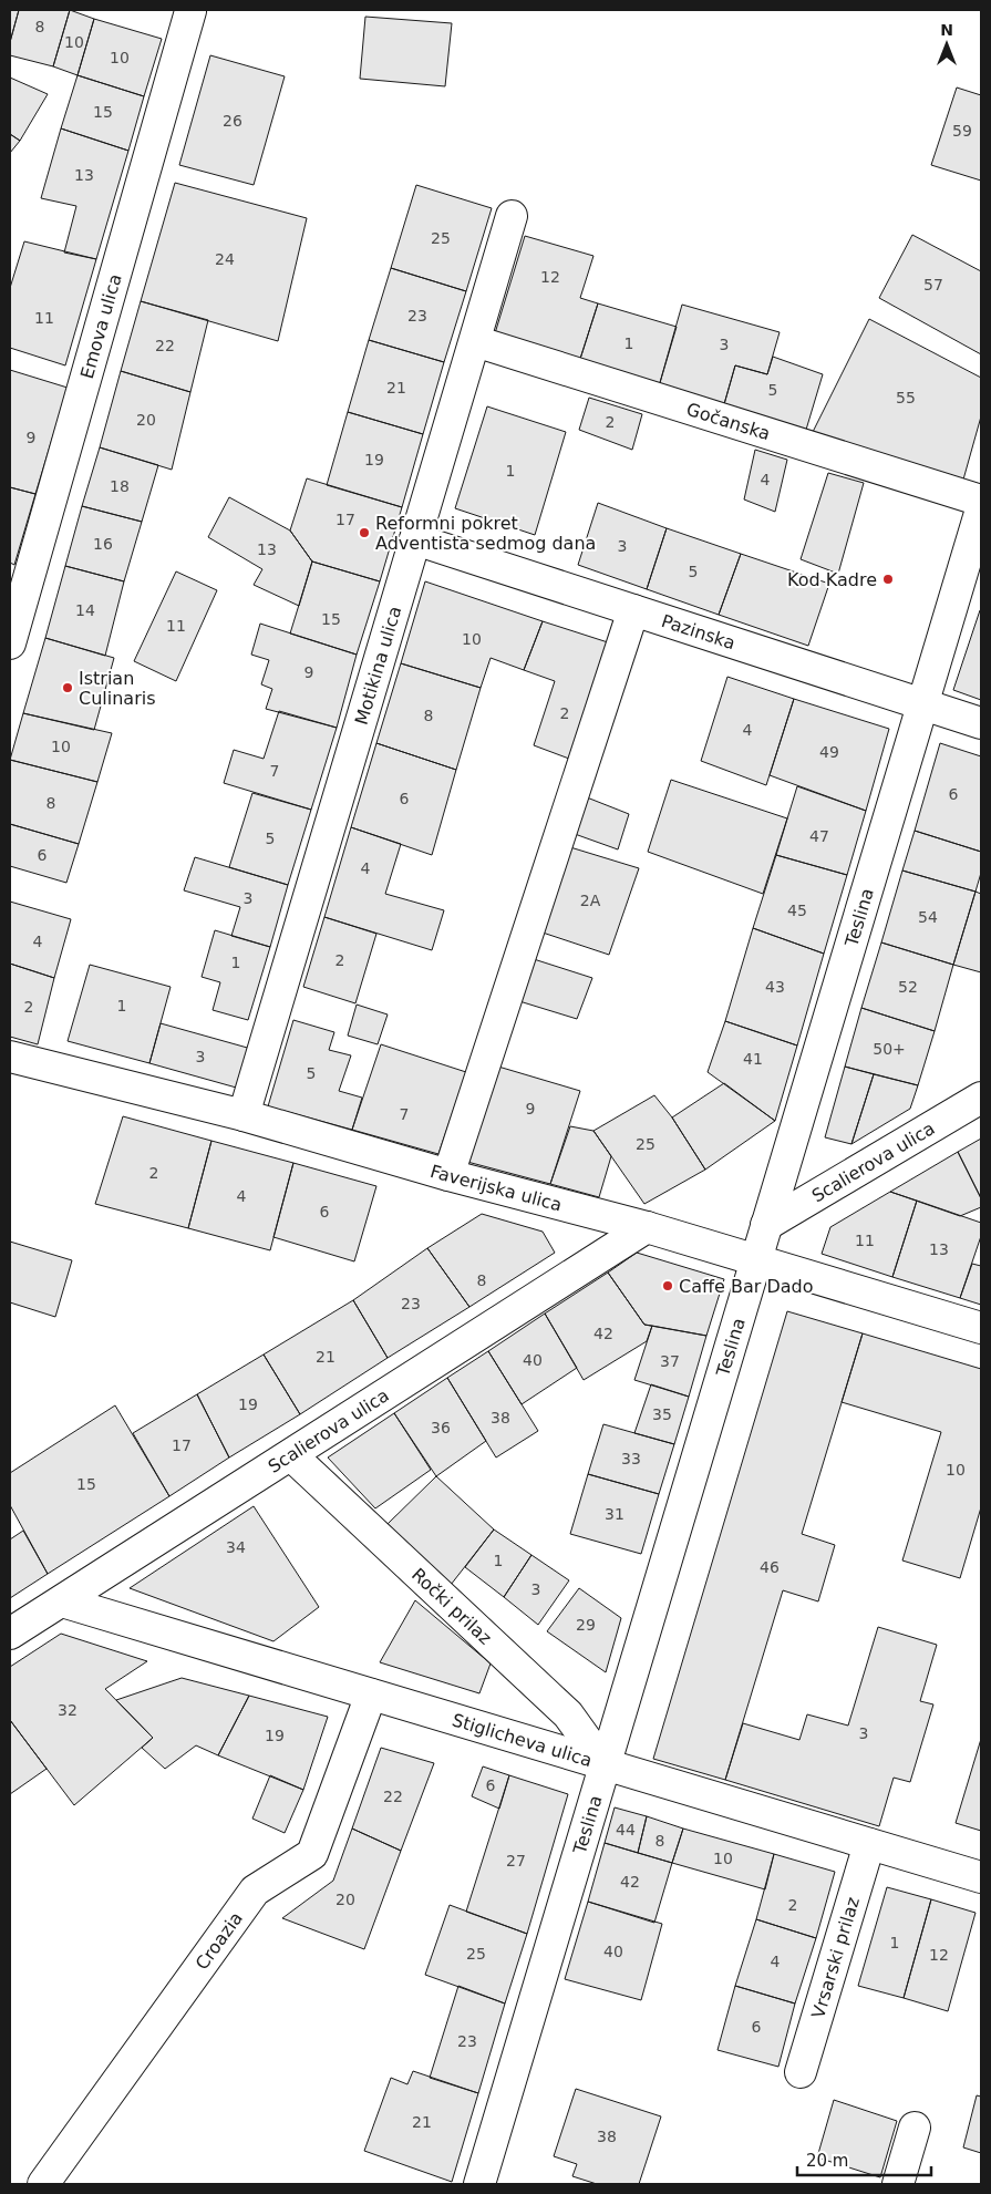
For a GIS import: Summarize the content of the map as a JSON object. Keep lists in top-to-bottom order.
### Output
{
  "streets": {
    "street": [
      "Emova ulica",
      "Gočanska",
      "Pazinska",
      "Motikina ulica",
      "Teslina",
      "Scalierova ulica",
      "Faverijska ulica",
      "Ročki prilaz",
      "Stiglicheva ulica",
      "Croazia",
      "Vrsarski prilaz"
    ]
  },
  "crossings": [
    ["Gočanska", "Motikina ulica"],
    ["Pazinska", "Motikina ulica"],
    ["Pazinska", "Teslina"],
    ["Motikina ulica", "Faverijska ulica"],
    ["Teslina", "Scalierova ulica"],
    ["Teslina", "Faverijska ulica"],
    ["Teslina", "Ročki prilaz"],
    ["Teslina", "Stiglicheva ulica"],
    ["Scalierova ulica", "Faverijska ulica"],
    ["Scalierova ulica", "Ročki prilaz"],
    ["Scalierova ulica", "Stiglicheva ulica"],
    ["Ročki prilaz", "Stiglicheva ulica"],
    ["Stiglicheva ulica", "Croazia"],
    ["Stiglicheva ulica", "Vrsarski prilaz"]
  ],
  "places": [
    "Reformni pokret Adventista sedmog dana",
    "Kod Kadre",
    "Istrian Culinaris",
    "Caffe Bar Dado"
  ],
  "house_numbers": [
    "8",
    "10",
    "10",
    "15",
    "26",
    "59",
    "13",
    "25",
    "24",
    "12",
    "57",
    "23",
    "11",
    "1",
    "3",
    "22",
    "21",
    "5",
    "55",
    "20",
    "2",
    "9",
    "19",
    "1",
    "4",
    "18",
    "17",
    "16",
    "3",
    "13",
    "5",
    "14",
    "15",
    "11",
    "10",
    "9",
    "2",
    "8",
    "4",
    "10",
    "49",
    "7",
    "6",
    "6",
    "8",
    "47",
    "5",
    "6",
    "4",
    "3",
    "2A",
    "45",
    "54",
    "4",
    "2",
    "1",
    "43",
    "52",
    "1",
    "2",
    "50+",
    "3",
    "41",
    "5",
    "9",
    "7",
    "25",
    "2",
    "4",
    "6",
    "11",
    "13",
    "8",
    "23",
    "42",
    "21",
    "40",
    "37",
    "19",
    "35",
    "38",
    "36",
    "17",
    "33",
    "10",
    "15",
    "31",
    "34",
    "1",
    "46",
    "3",
    "29",
    "32",
    "3",
    "19",
    "6",
    "22",
    "44",
    "8",
    "10",
    "27",
    "42",
    "20",
    "2",
    "1",
    "40",
    "25",
    "12",
    "4",
    "6",
    "23",
    "21",
    "38"
  ],
  "scale_bar": "20 m",
  "north": "top"
}
